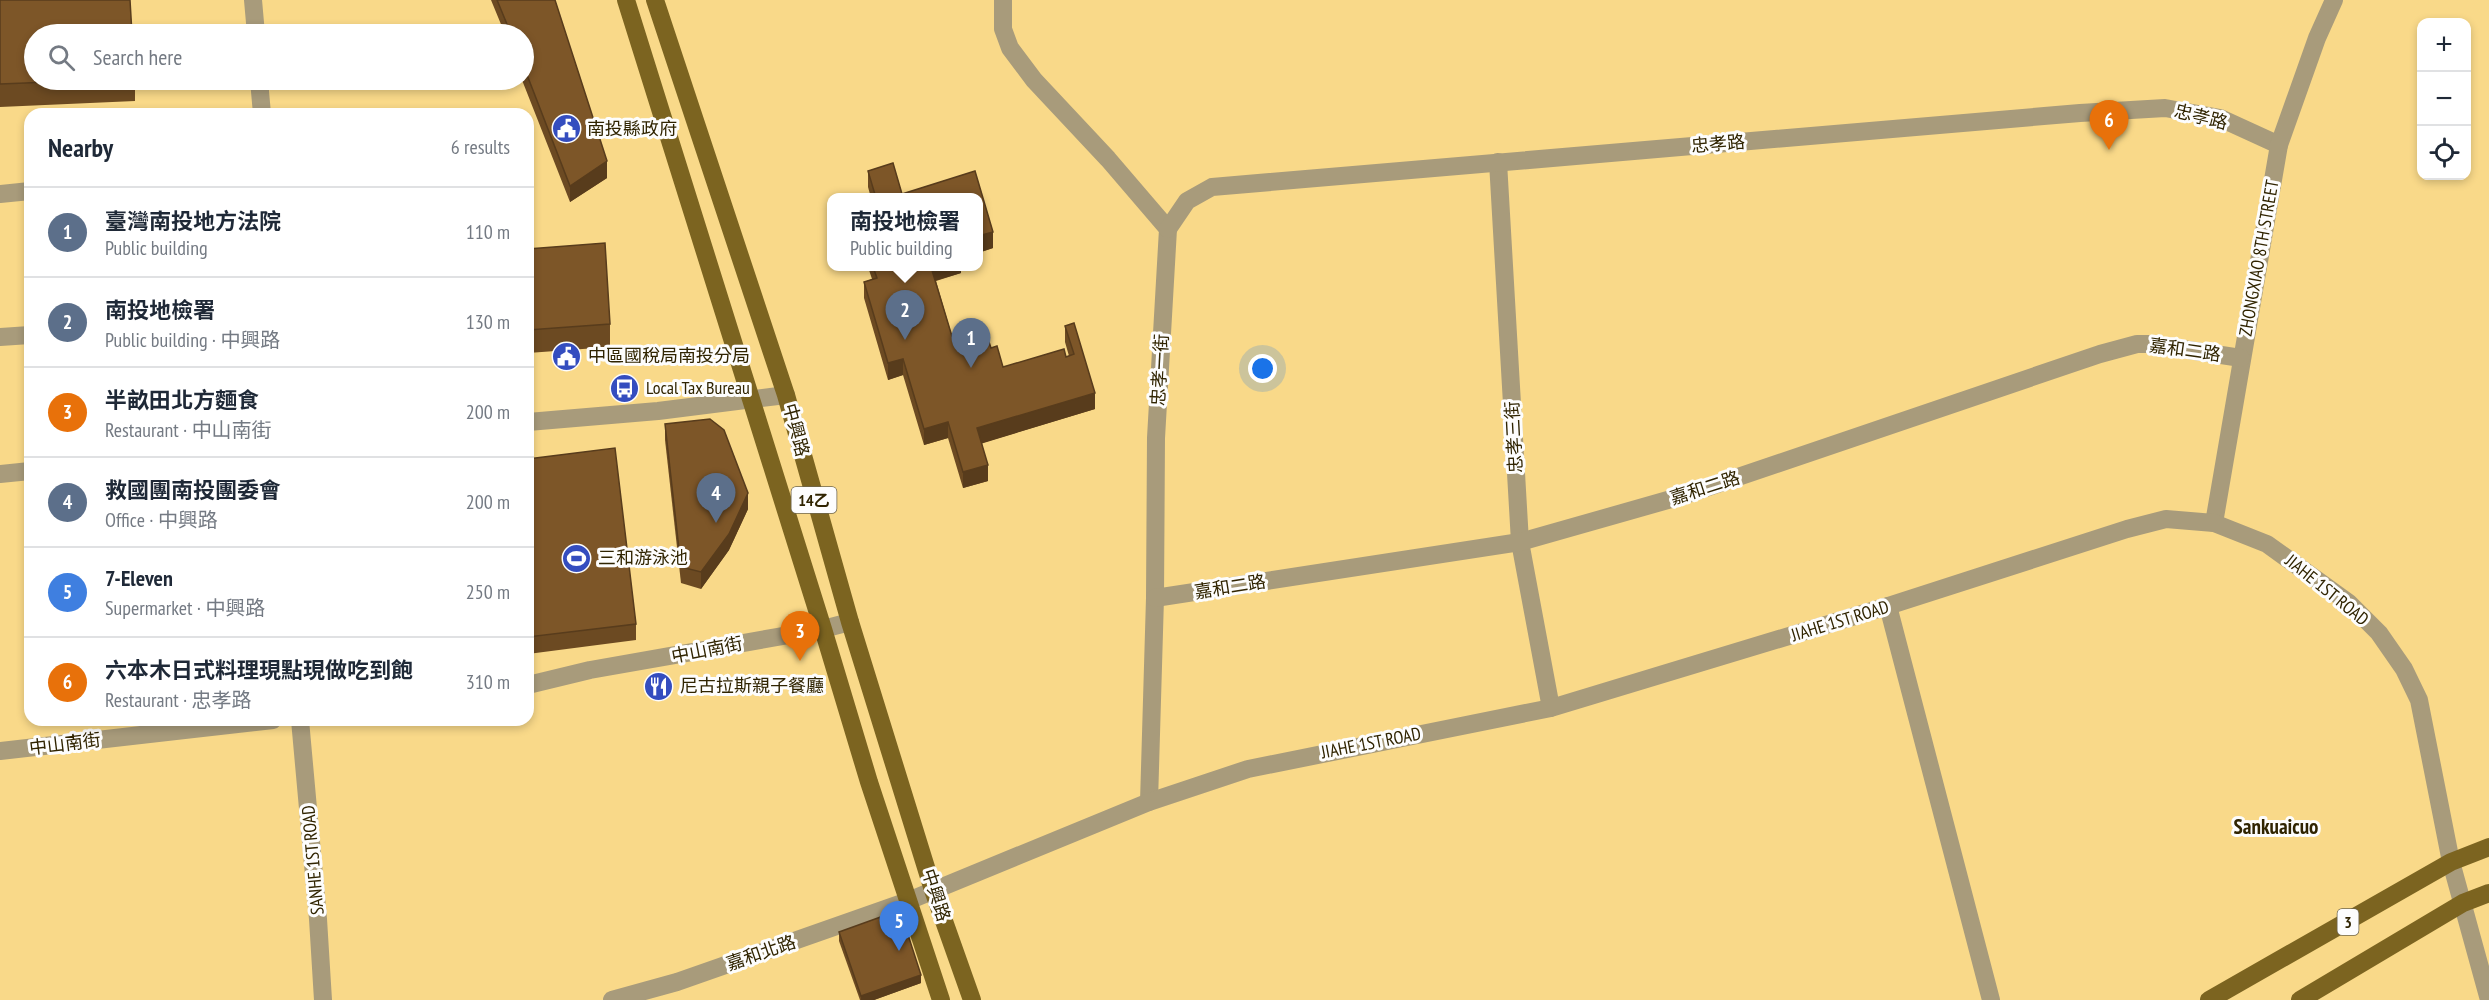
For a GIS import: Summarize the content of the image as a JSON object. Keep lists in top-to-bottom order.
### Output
{
  "streets": {
    "main road": ["中興路", "14乙", "3"],
    "street": [
      "忠孝路",
      "ZHONGXIAO 8TH STREET",
      "嘉和二路",
      "忠孝一街",
      "忠孝三街",
      "JIAHE 1ST ROAD",
      "中山南街",
      "SANHE 1ST ROAD",
      "嘉和北路"
    ]
  },
  "crossings": [
    ["忠孝路", "ZHONGXIAO 8TH STREET"],
    ["忠孝路", "忠孝一街"],
    ["忠孝路", "忠孝三街"],
    ["ZHONGXIAO 8TH STREET", "嘉和二路"],
    ["ZHONGXIAO 8TH STREET", "JIAHE 1ST ROAD"],
    ["嘉和二路", "忠孝一街"],
    ["嘉和二路", "忠孝三街"],
    ["忠孝一街", "JIAHE 1ST ROAD"],
    ["中興路", "JIAHE 1ST ROAD"],
    ["中興路", "中山南街"],
    ["中興路", "嘉和北路"],
    ["忠孝三街", "JIAHE 1ST ROAD"],
    ["JIAHE 1ST ROAD", "3"],
    ["JIAHE 1ST ROAD", "嘉和北路"]
  ],
  "districts": ["Sankuaicuo"],
  "places": {
    "public building": ["南投縣政府", "中區國稅局南投分局"],
    "bus stop": ["Local Tax Bureau"],
    "sports": ["三和游泳池"],
    "restaurant": ["尼古拉斯親子餐廳"]
  },
  "page": {
    "map_buttons": ["+", "−"],
    "search": "Search here",
    "pins": [
      "6",
      "2",
      "1",
      "4",
      "3",
      "5"
    ],
    "heading": ["Nearby", "6 results"],
    "list": [
      {
        "mark": "1",
        "name": "臺灣南投地方法院",
        "note": "Public building",
        "value": "110 m"
      },
      {
        "mark": "2",
        "name": "南投地檢署",
        "note": "Public building · 中興路",
        "value": "130 m"
      },
      {
        "mark": "3",
        "name": "半畝田北方麵食",
        "note": "Restaurant · 中山南街",
        "value": "200 m"
      },
      {
        "mark": "4",
        "name": "救國團南投團委會",
        "note": "Office · 中興路",
        "value": "200 m"
      },
      {
        "mark": "5",
        "name": "7-Eleven",
        "note": "Supermarket · 中興路",
        "value": "250 m"
      },
      {
        "mark": "6",
        "name": "六本木日式料理現點現做吃到飽",
        "note": "Restaurant · 忠孝路",
        "value": "310 m"
      }
    ],
    "popup": ["南投地檢署", "Public building"]
  }
}
